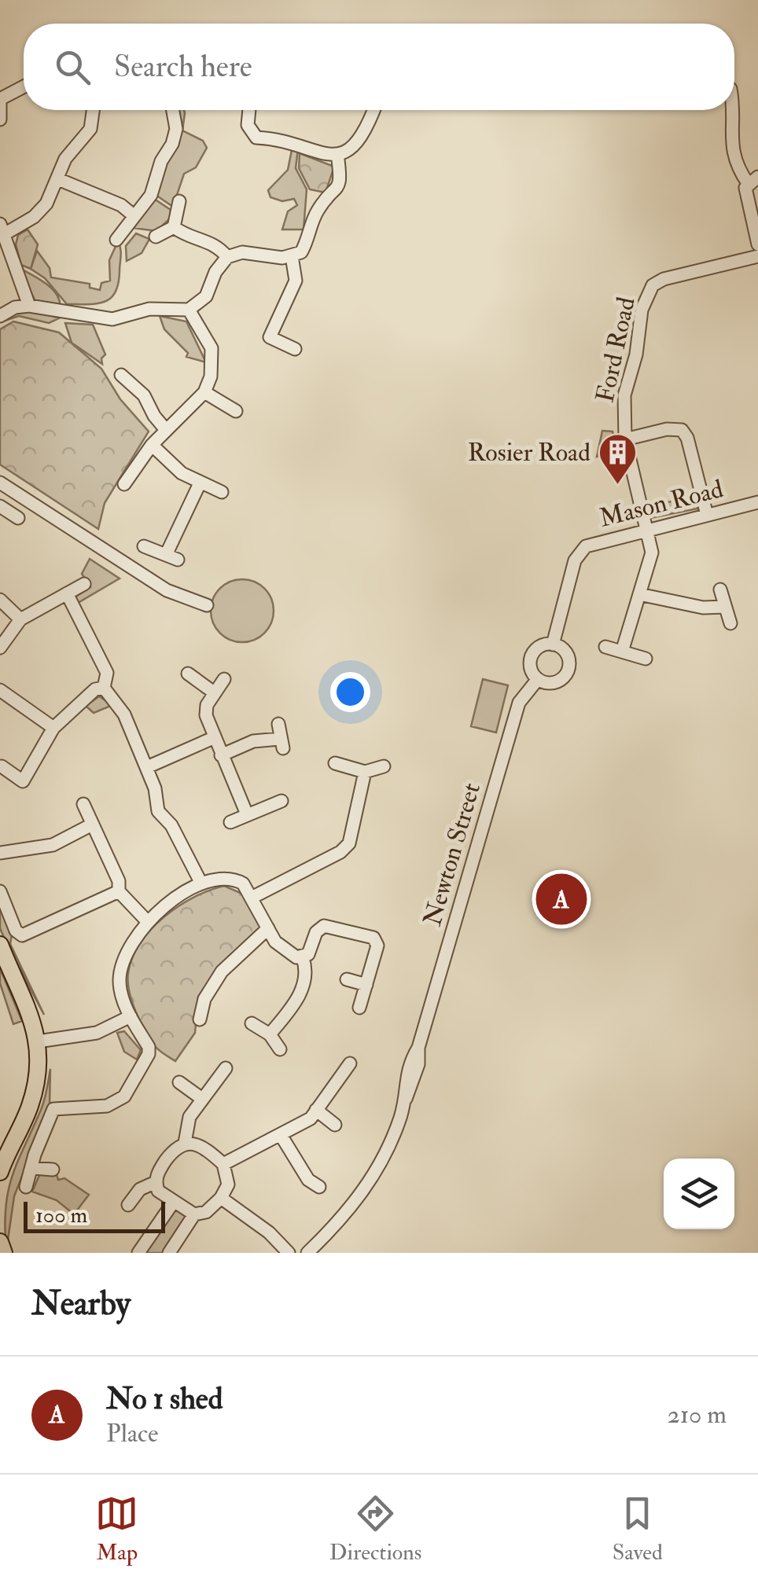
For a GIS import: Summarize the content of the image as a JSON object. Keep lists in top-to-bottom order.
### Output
{
  "streets": {
    "street": ["Ford Road", "Mason Road", "Newton Street"]
  },
  "crossings": [
    ["Ford Road", "Mason Road"],
    ["Mason Road", "Newton Street"]
  ],
  "places": {
    "building": ["Rosier Road"]
  },
  "scale_bar": "100 m",
  "page": {
    "search": "Search here",
    "pins": "A",
    "scale": "100 m",
    "heading": "Nearby",
    "list": [
      {
        "mark": "A",
        "name": "No 1 shed",
        "note": "Place",
        "value": "210 m"
      }
    ],
    "nav": ["Map", "Directions", "Saved"]
  }
}
